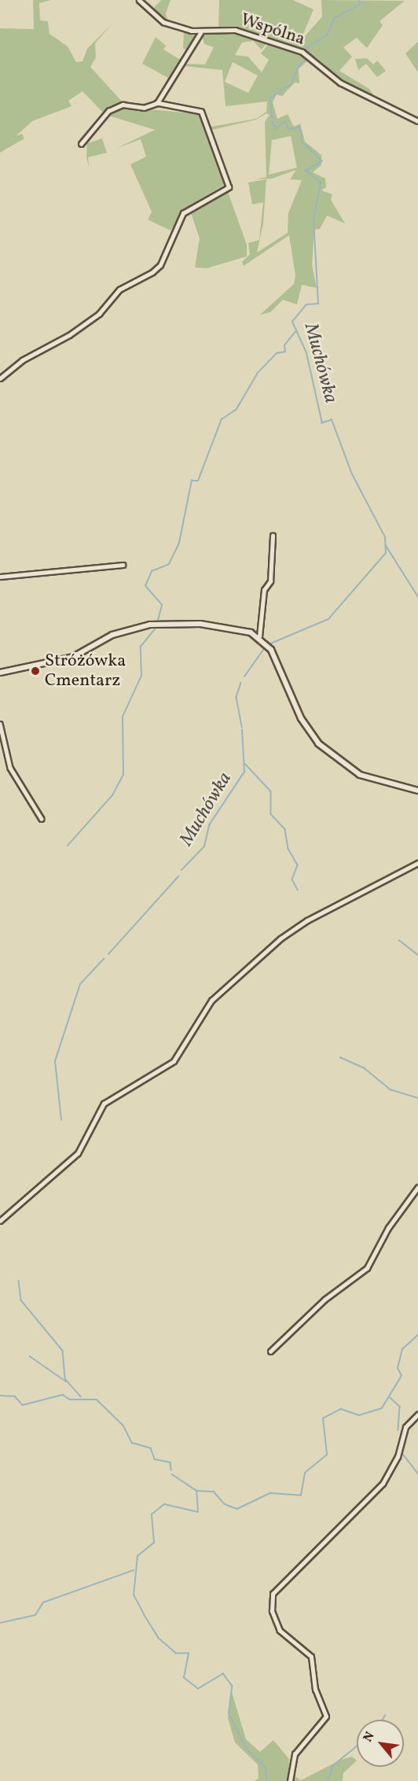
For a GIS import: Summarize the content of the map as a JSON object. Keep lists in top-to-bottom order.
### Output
{
  "streets": {
    "street": ["Wspólna"]
  },
  "water": ["Muchówka"],
  "places": ["Stróżówka Cmentarz"],
  "north": "top left"
}
